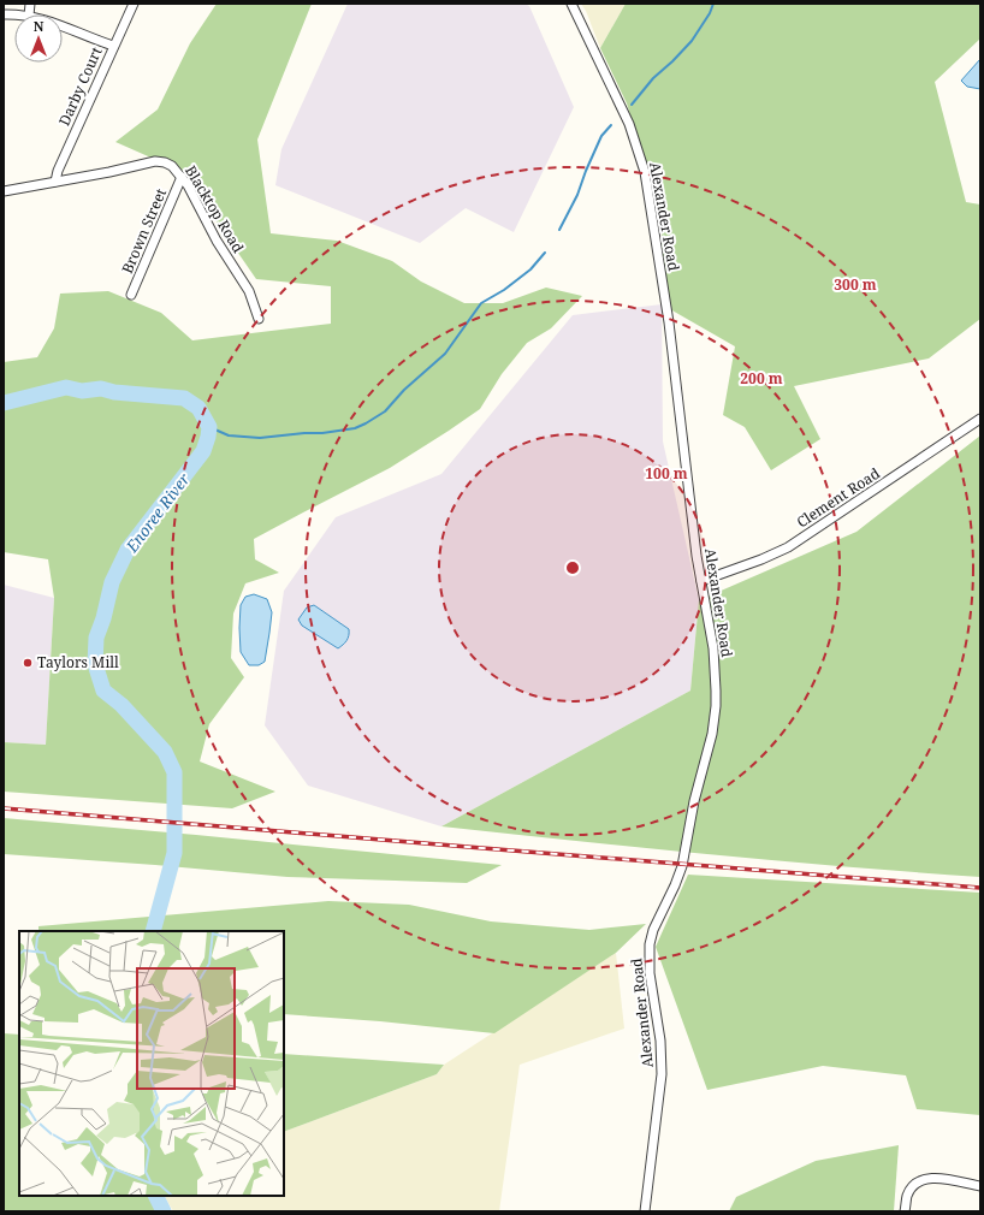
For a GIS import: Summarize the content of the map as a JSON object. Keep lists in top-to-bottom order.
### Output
{
  "streets": {
    "street": [
      "Darby Court",
      "Blacktop Road",
      "Alexander Road",
      "Brown Street",
      "Clement Road"
    ]
  },
  "crossings": [
    ["Darby Court", "Blacktop Road"],
    ["Blacktop Road", "Brown Street"],
    ["Alexander Road", "Clement Road"]
  ],
  "water": ["Enoree River"],
  "places": ["Taylors Mill"],
  "north": "top",
  "rings": ["300 m", "200 m", "100 m"]
}
